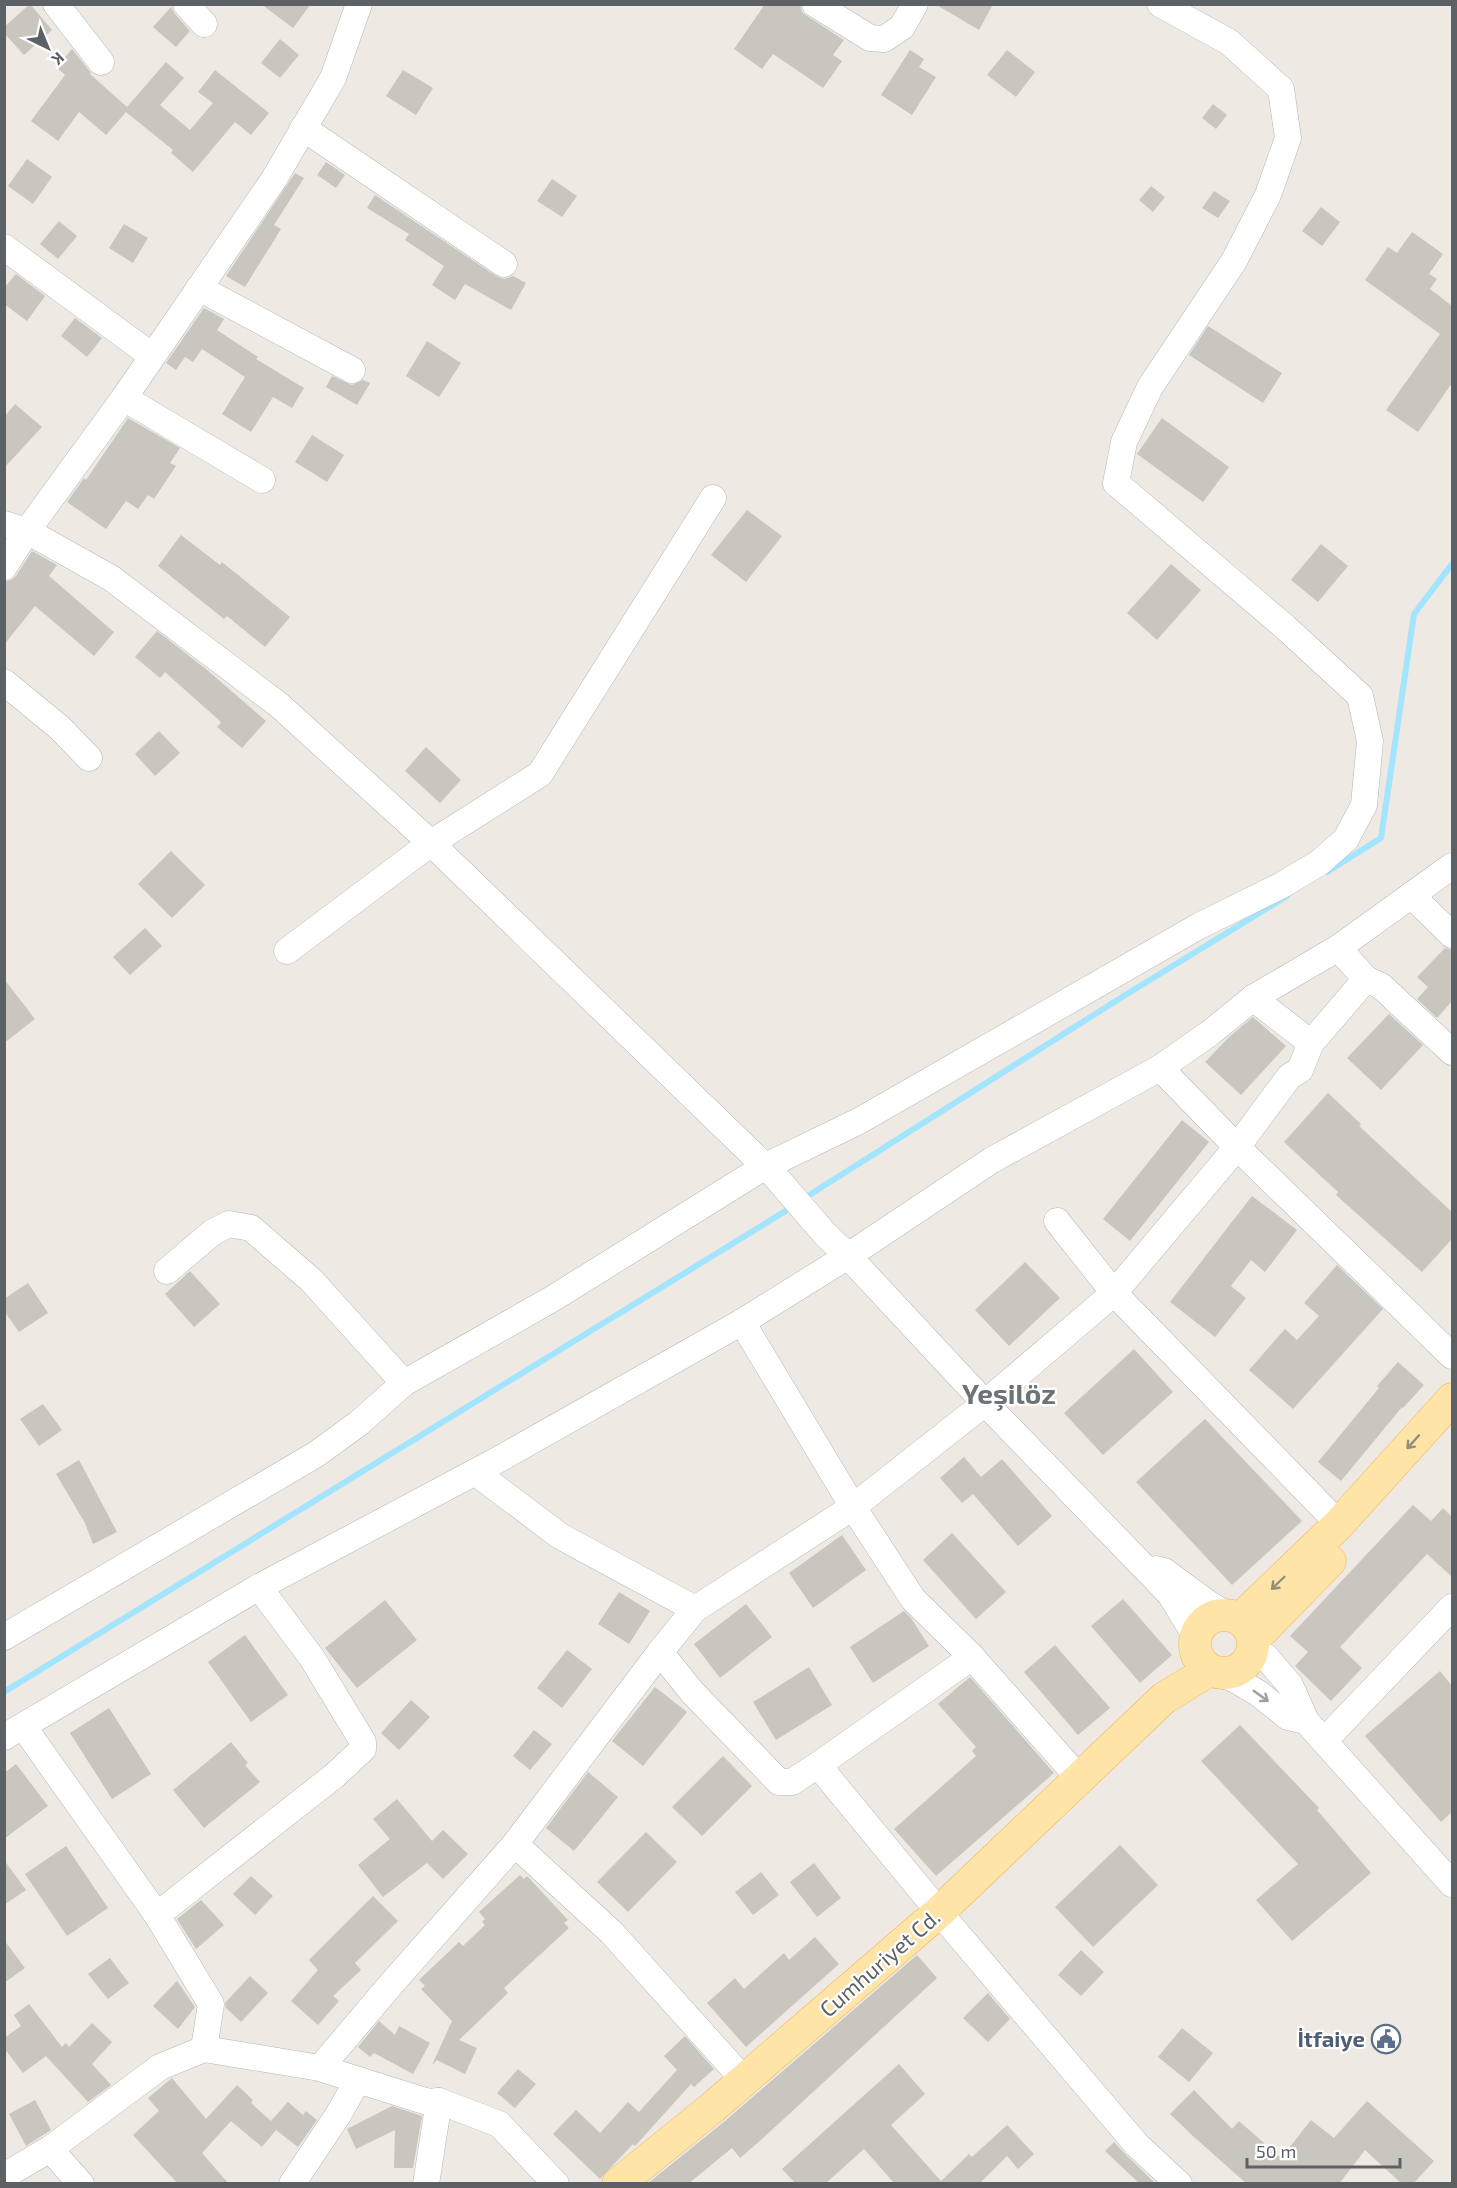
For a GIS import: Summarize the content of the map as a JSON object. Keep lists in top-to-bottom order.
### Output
{
  "streets": {
    "main road": ["Cumhuriyet Cd."]
  },
  "districts": ["Yeşilöz"],
  "places": {
    "public building": ["İtfaiye"]
  },
  "scale_bar": "50 m",
  "north": "bottom right"
}
